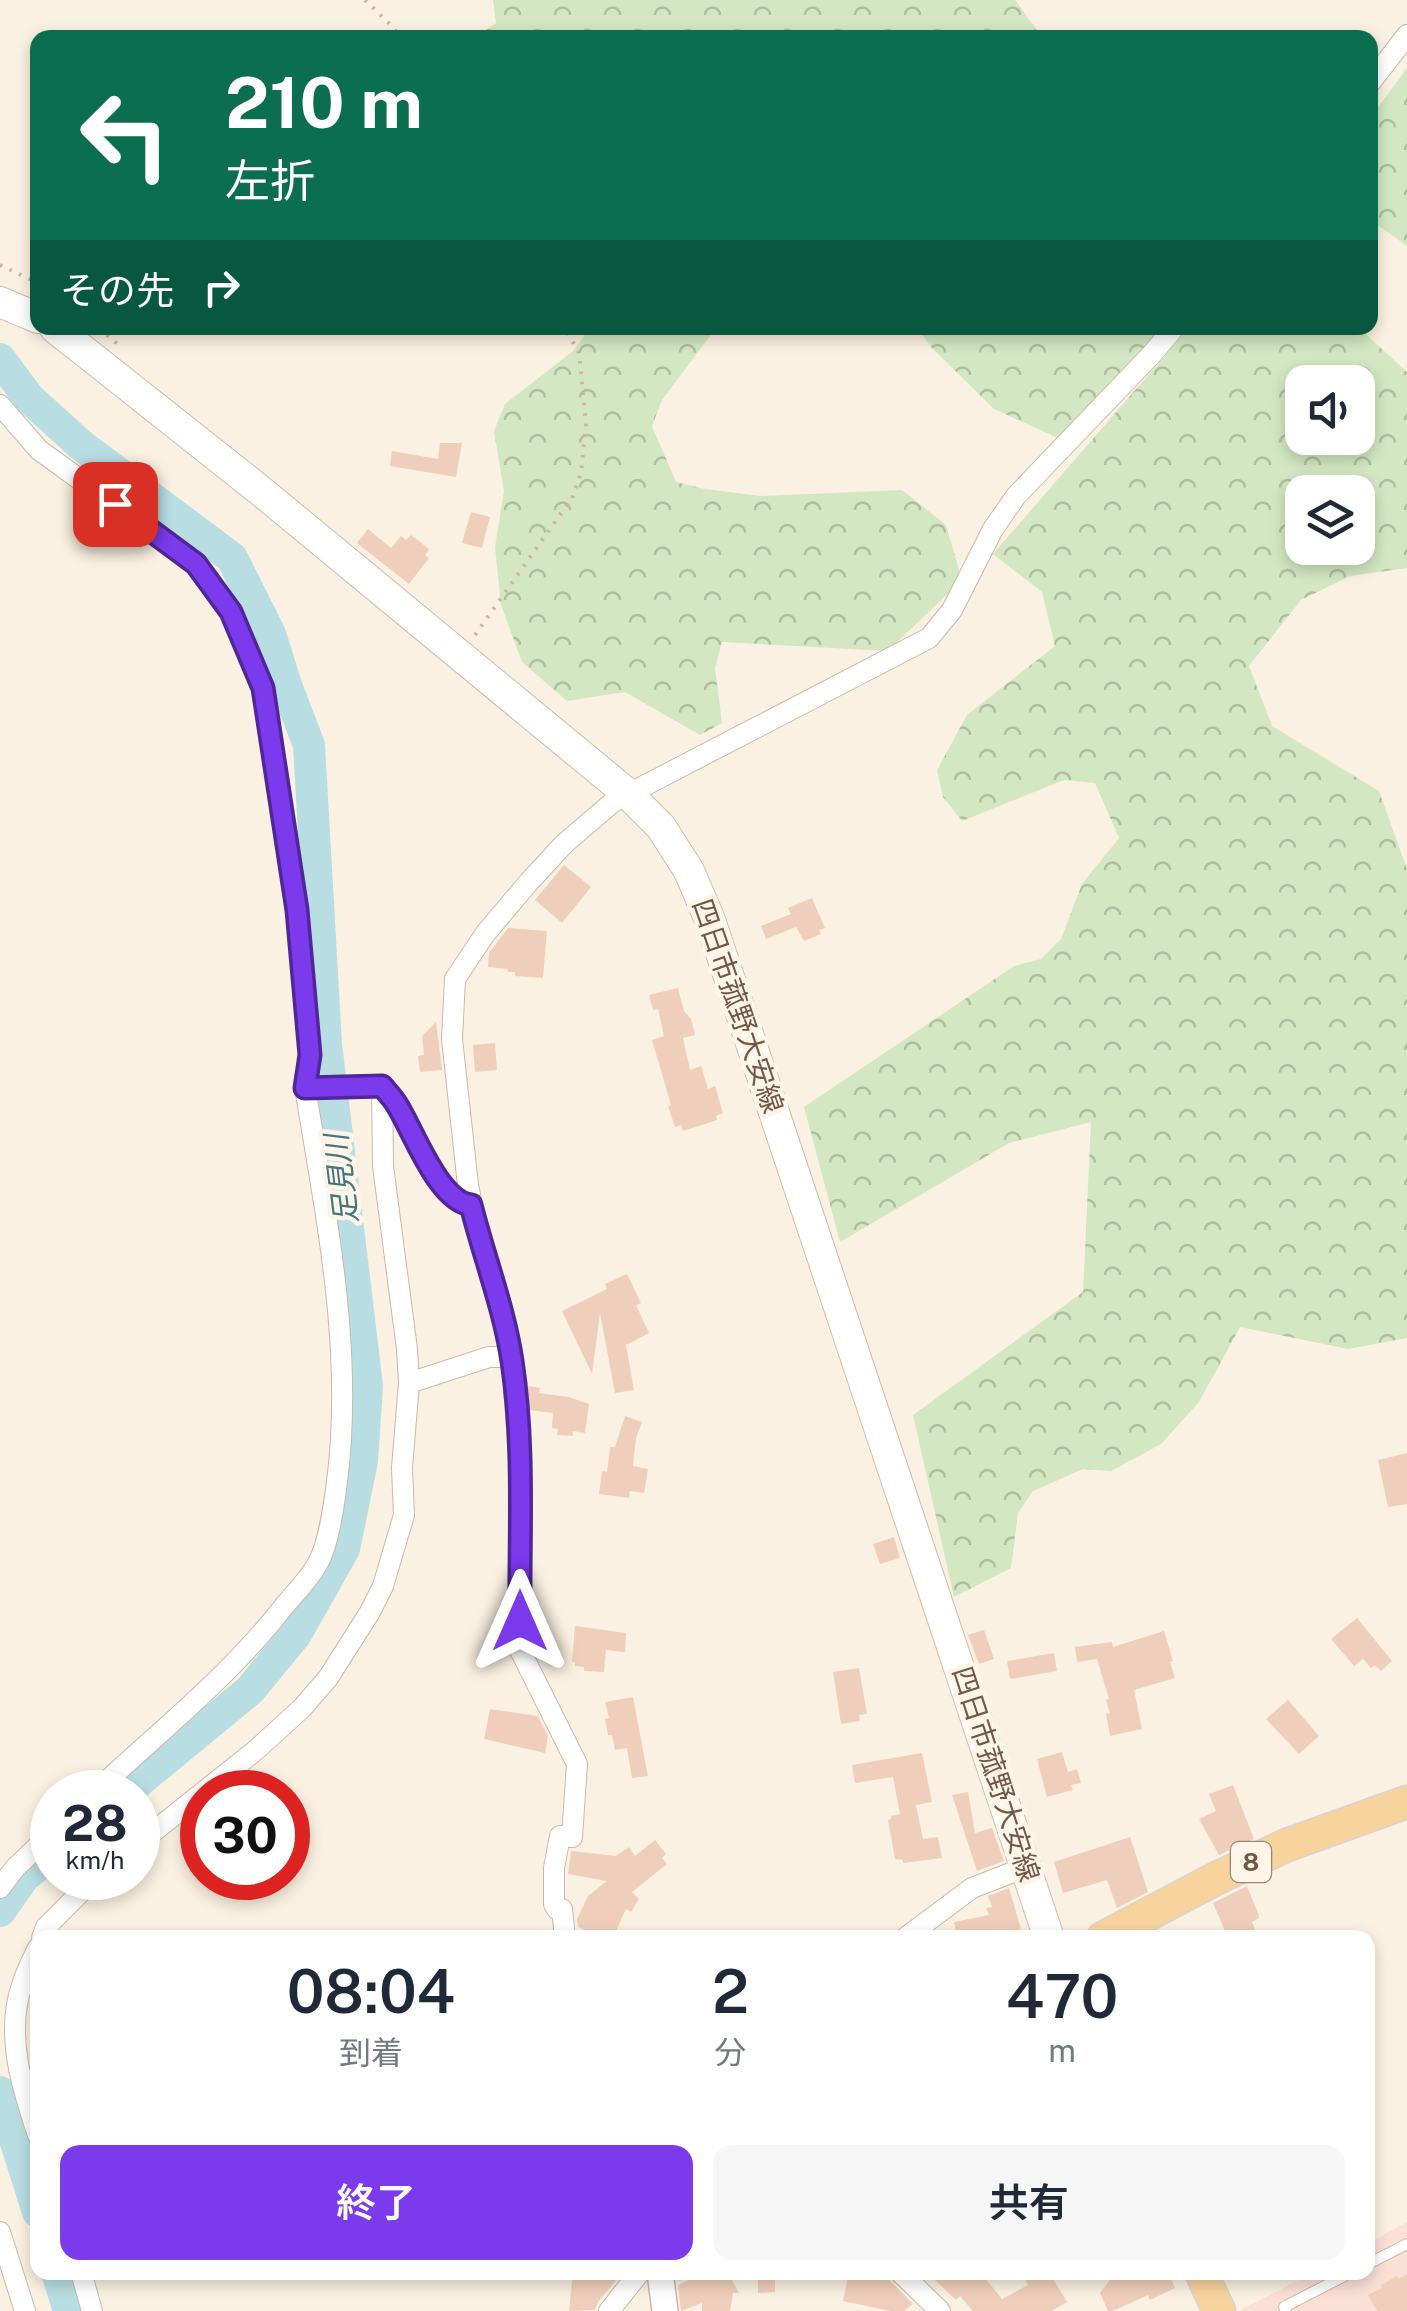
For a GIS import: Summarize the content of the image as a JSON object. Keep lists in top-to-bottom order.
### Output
{
  "streets": {
    "main road": ["四日市菰野大安線", "8"]
  },
  "water": ["足見川"],
  "page": {
    "turn": ["210 m", "左折"],
    "then": "その先",
    "speed": "28 km/h",
    "limit": "30",
    "eta": [
      "08:04",
      "到着",
      "2",
      "分",
      "470",
      "m"
    ],
    "buttons": ["終了", "共有"]
  }
}
